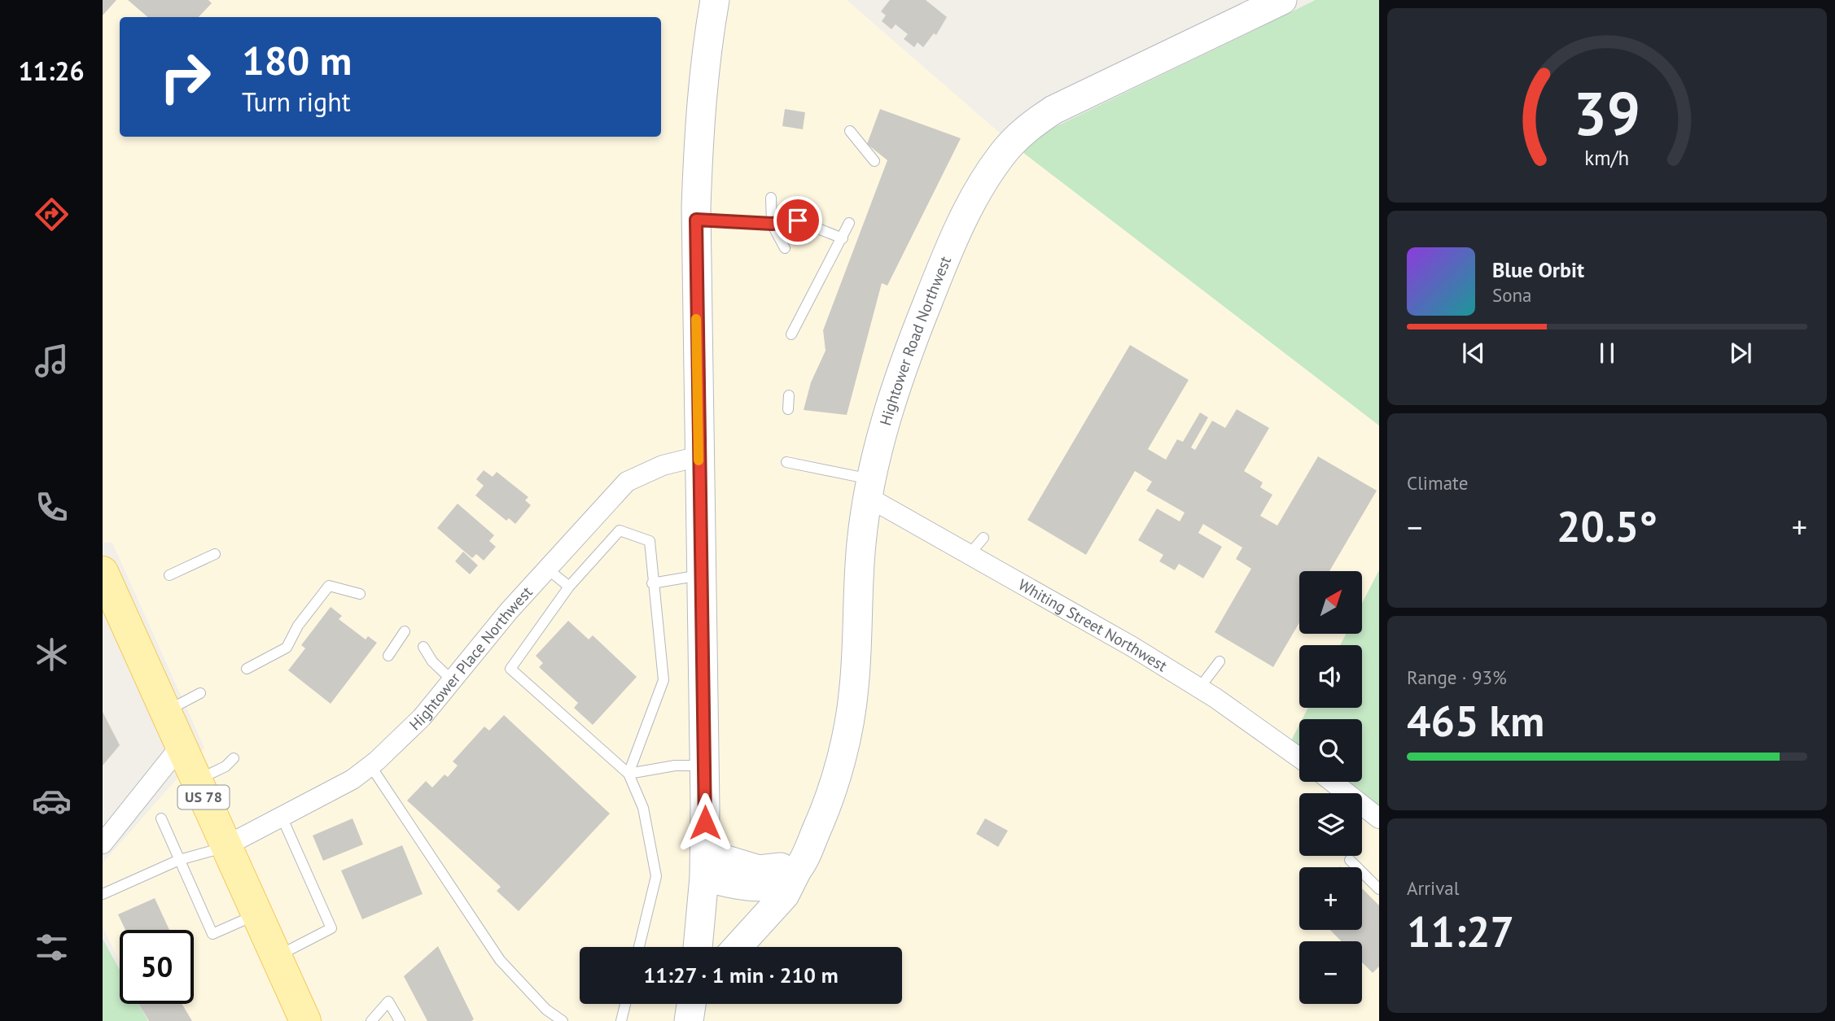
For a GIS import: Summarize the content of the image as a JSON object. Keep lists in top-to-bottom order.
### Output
{
  "streets": {
    "main road": ["US 78"],
    "street": ["Hightower Road Northwest", "Whiting Street Northwest", "Hightower Place Northwest"]
  },
  "crossings": [
    ["Hightower Road Northwest", "Whiting Street Northwest"],
    ["Hightower Place Northwest", "US 78"]
  ],
  "north": "top right",
  "page": {
    "tabs": "11:26",
    "turn": ["180 m", "Turn right"],
    "song": ["Blue Orbit", "Sona"],
    "tile": [
      "Climate",
      ["Range · 93%", "465 km"],
      ["Arrival", "11:27"]
    ],
    "heat": ["−", "20.5°", "+"],
    "map_buttons": ["+", "−"],
    "limit": "50",
    "trip": "11:27 · 1 min · 210 m",
    "gauge": ["39", "km/h"]
  }
}
